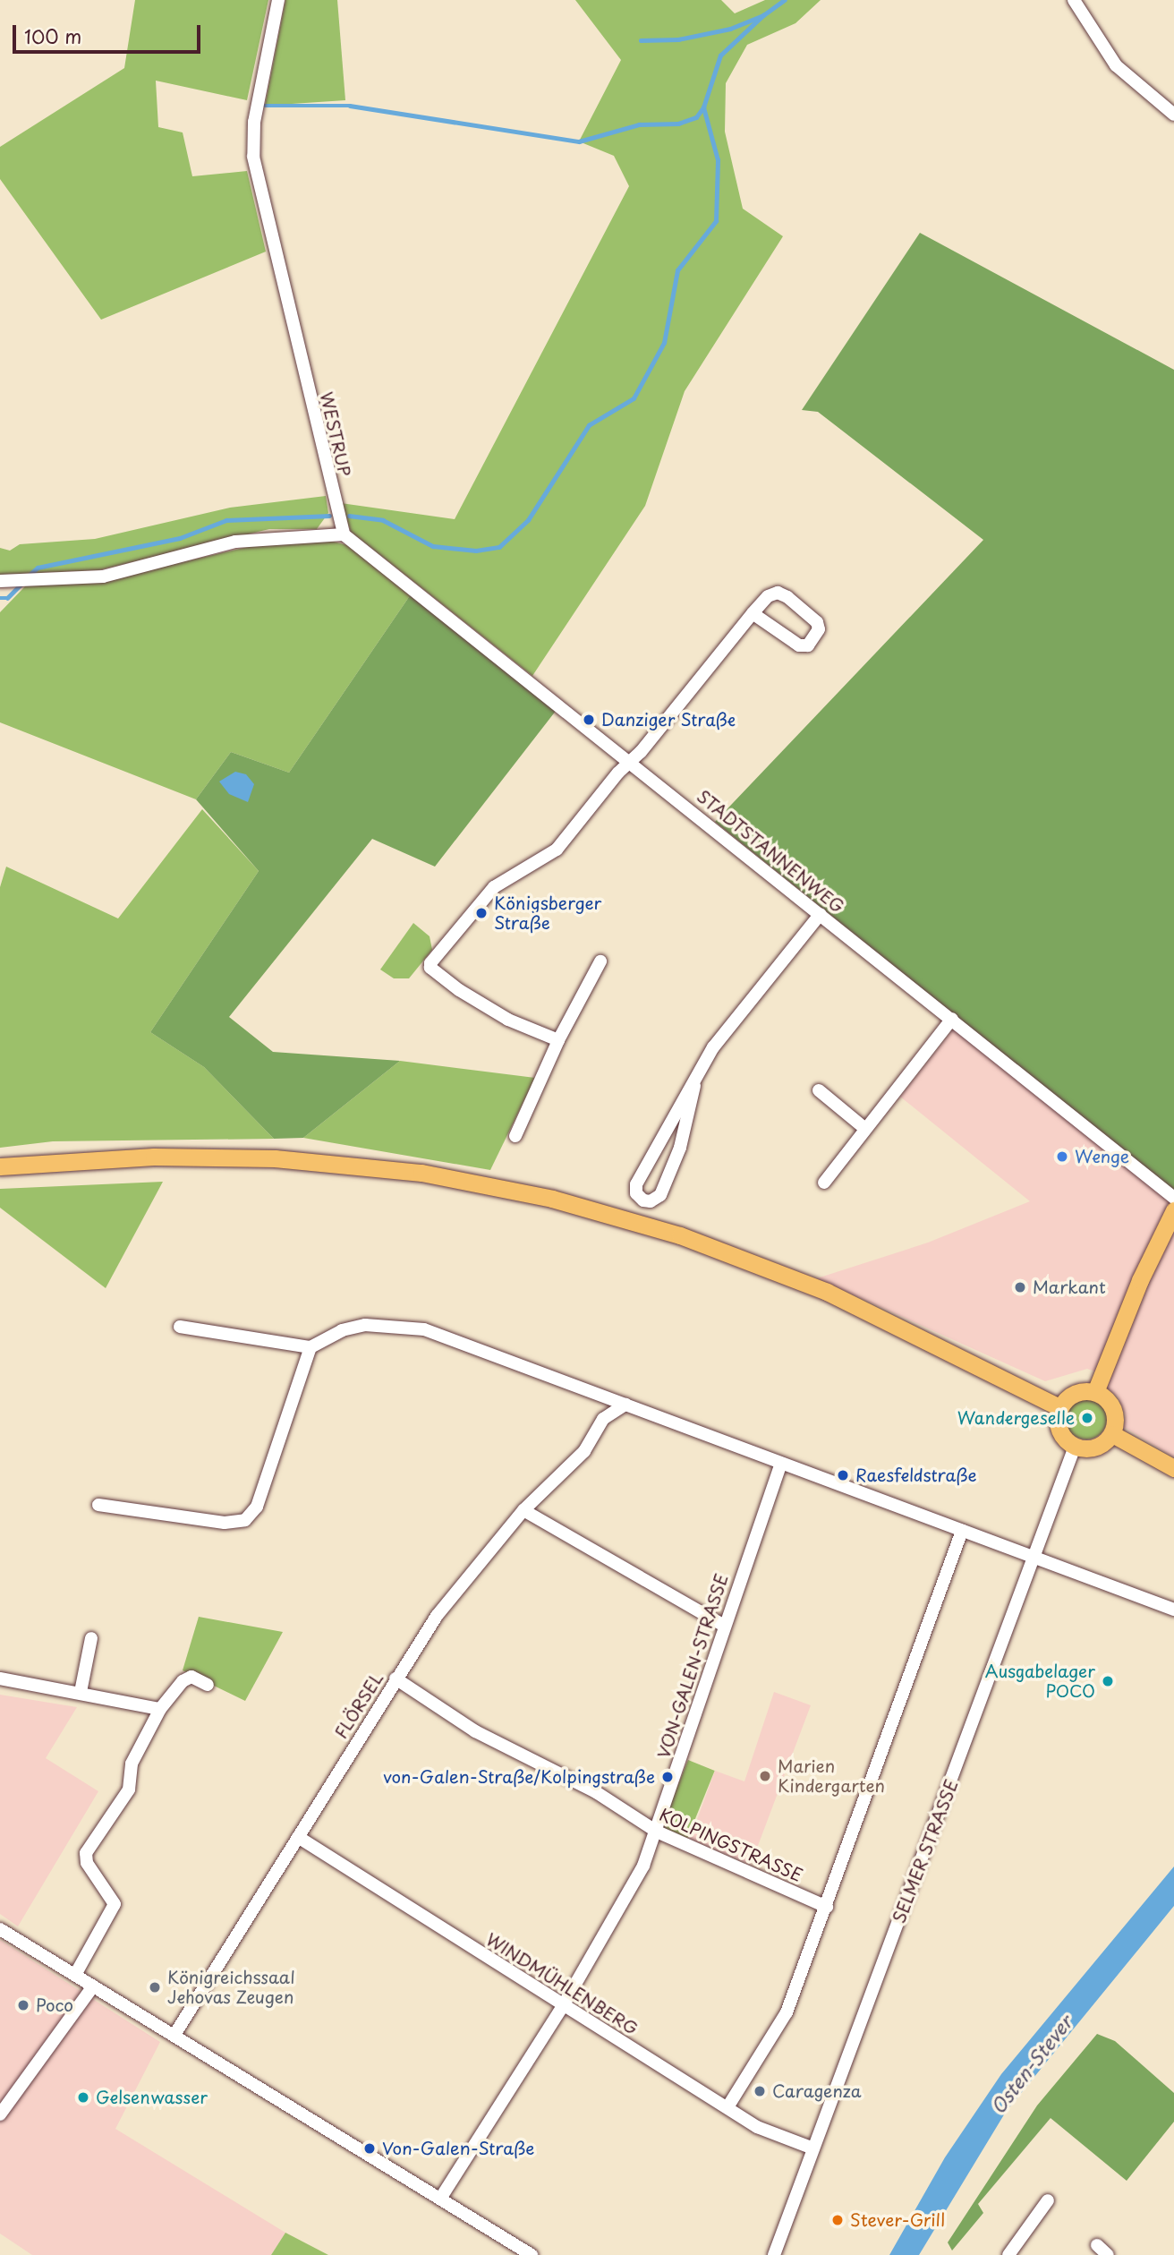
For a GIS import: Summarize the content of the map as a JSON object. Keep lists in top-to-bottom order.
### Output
{
  "streets": {
    "street": [
      "WESTRUP",
      "STADTSTANNENWEG",
      "VON-GALEN-STRASSE",
      "FLÖRSEL",
      "KOLPINGSTRASSE",
      "SELMER STRASSE",
      "WINDMÜHLENBERG"
    ]
  },
  "crossings": [
    ["WESTRUP", "STADTSTANNENWEG"],
    ["VON-GALEN-STRASSE", "KOLPINGSTRASSE"],
    ["VON-GALEN-STRASSE", "WINDMÜHLENBERG"],
    ["FLÖRSEL", "KOLPINGSTRASSE"],
    ["FLÖRSEL", "WINDMÜHLENBERG"],
    ["SELMER STRASSE", "WINDMÜHLENBERG"]
  ],
  "water": ["Osten-Stever"],
  "places": [
    "Danziger Straße",
    "Königsberger Straße",
    "Wenge",
    "Markant",
    "Wandergeselle",
    "Raesfeldstraße",
    "Ausgabelager POCO",
    "Marien Kindergarten",
    "von-Galen-Straße/Kolpingstraße",
    "Königreichssaal Jehovas Zeugen",
    "Poco",
    "Caragenza",
    "Gelsenwasser",
    "Von-Galen-Straße",
    "Stever-Grill"
  ],
  "scale_bar": "100 m"
}
